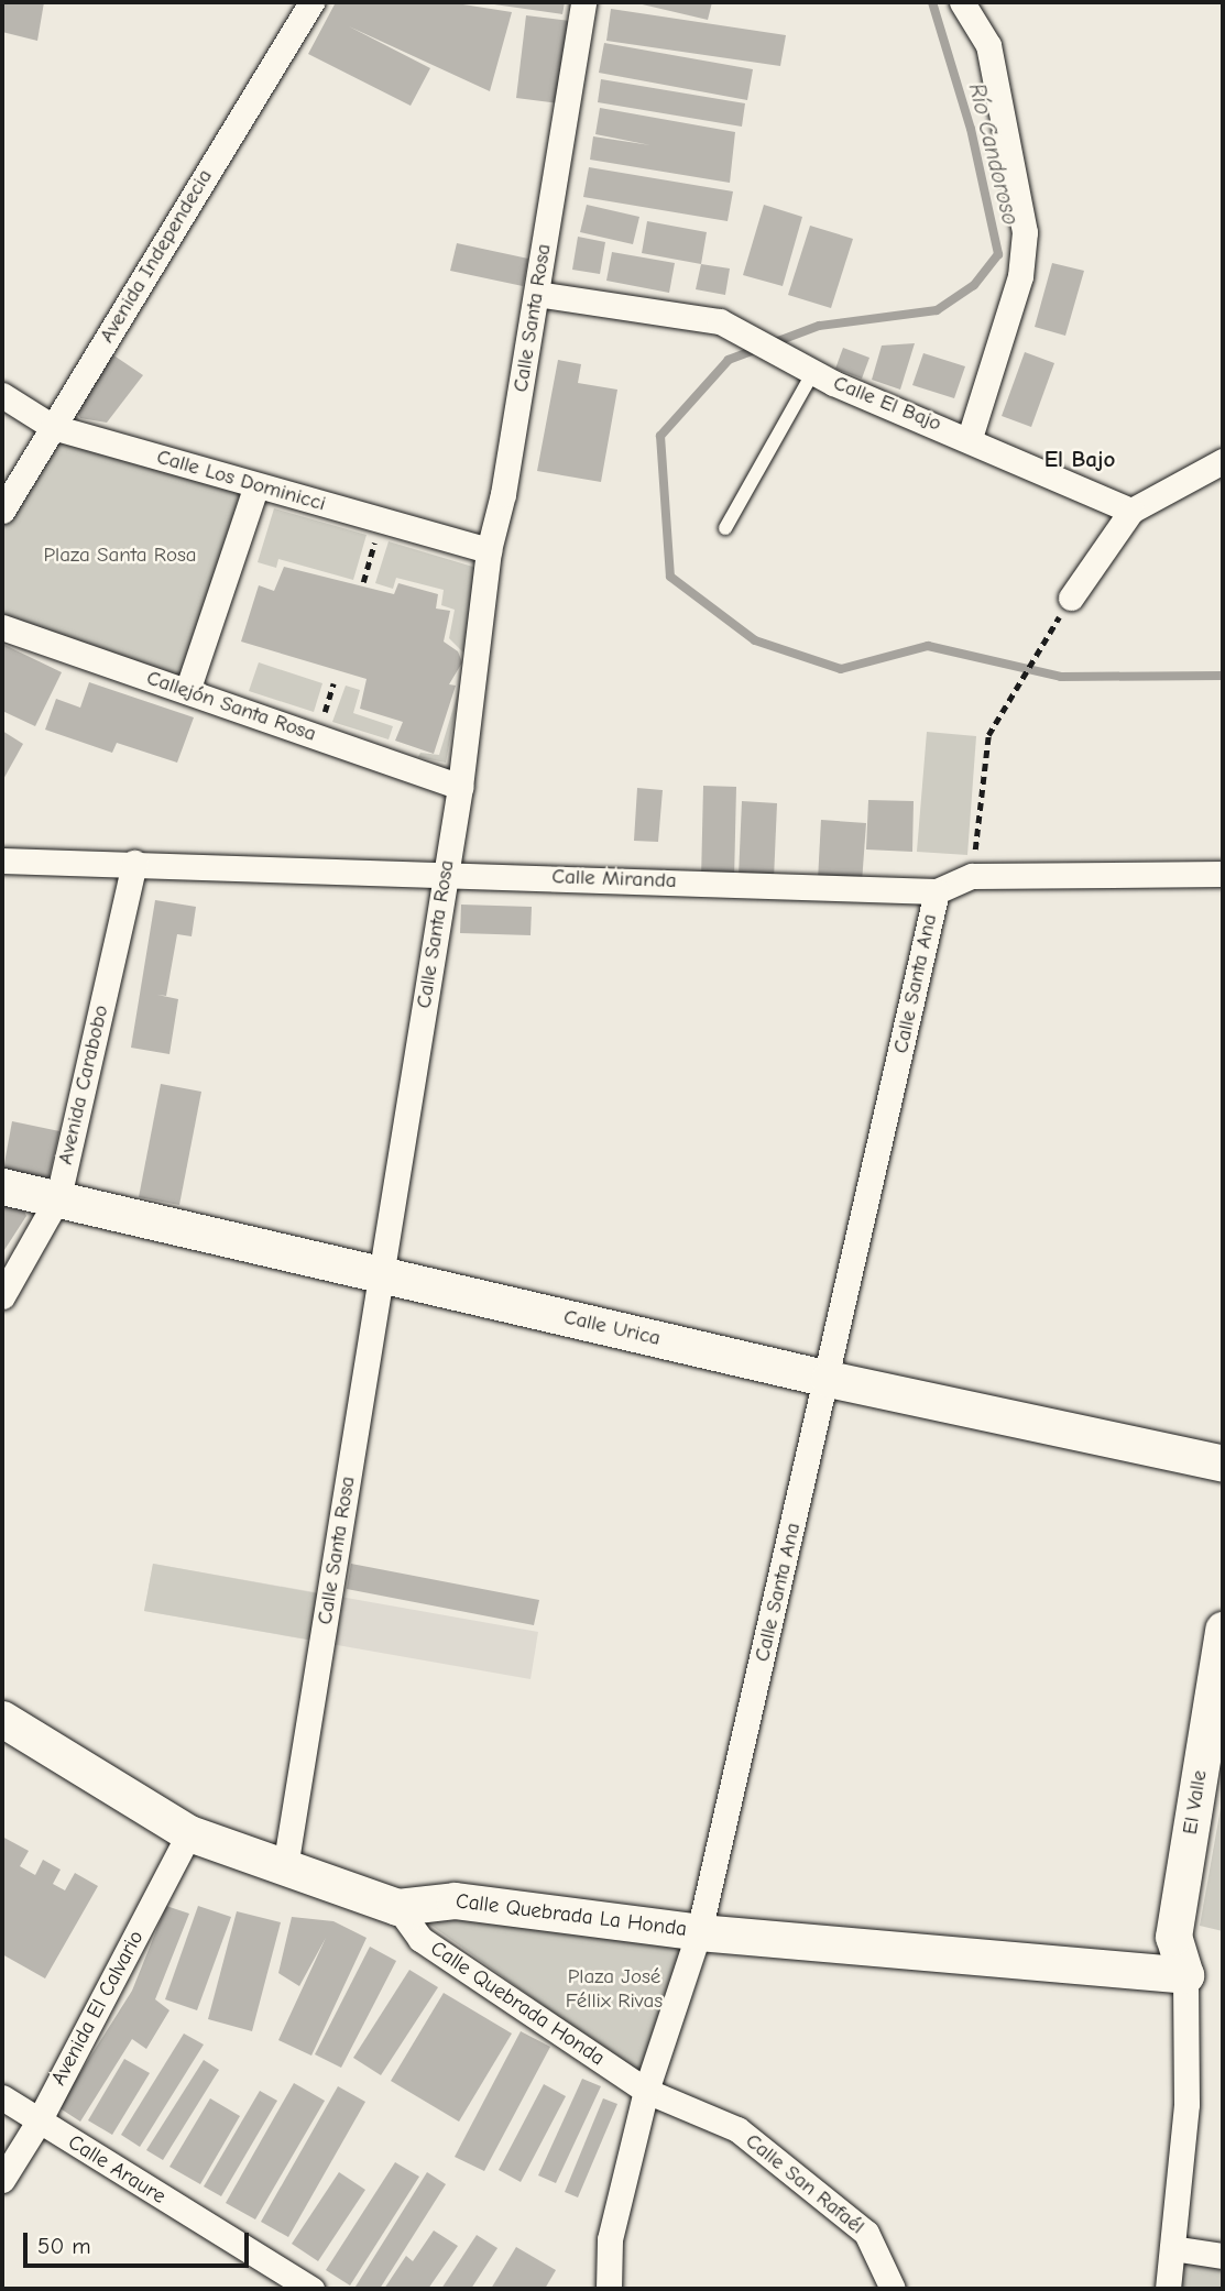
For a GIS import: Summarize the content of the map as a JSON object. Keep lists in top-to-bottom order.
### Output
{
  "streets": {
    "main road": ["Calle Urica", "El Valle", "Calle Quebrada La Honda"],
    "street": [
      "Avenida Independecia",
      "Calle Santa Rosa",
      "Calle El Bajo",
      "Calle Los Dominicci",
      "Callejón Santa Rosa",
      "Calle Miranda",
      "Calle Santa Ana",
      "Avenida Carabobo",
      "Calle Quebrada Honda",
      "Avenida El Calvario",
      "Calle Araure",
      "Calle San Rafaél"
    ]
  },
  "crossings": [
    ["Avenida Independecia", "Calle Los Dominicci"],
    ["Calle Santa Rosa", "Calle El Bajo"],
    ["Calle Santa Rosa", "Calle Los Dominicci"],
    ["Calle Santa Rosa", "Callejón Santa Rosa"],
    ["Calle Santa Rosa", "Calle Miranda"],
    ["Calle Santa Rosa", "Calle Urica"],
    ["Calle Santa Rosa", "Calle Quebrada La Honda"],
    ["Calle Miranda", "Calle Santa Ana"],
    ["Calle Miranda", "Avenida Carabobo"],
    ["Calle Santa Ana", "Calle Urica"],
    ["Calle Santa Ana", "Calle Quebrada La Honda"],
    ["Calle Santa Ana", "Calle Quebrada Honda"],
    ["Calle Santa Ana", "Calle San Rafaél"],
    ["Avenida Carabobo", "Calle Urica"],
    ["El Valle", "Calle Quebrada La Honda"],
    ["Calle Quebrada La Honda", "Calle Quebrada Honda"],
    ["Calle Quebrada La Honda", "Avenida El Calvario"],
    ["Calle Quebrada Honda", "Calle San Rafaél"],
    ["Avenida El Calvario", "Calle Araure"]
  ],
  "districts": ["El Bajo"],
  "water": ["Río Candoroso"],
  "parks": ["Plaza Santa Rosa", "Plaza José Féllix Rivas"],
  "scale_bar": "50 m"
}
